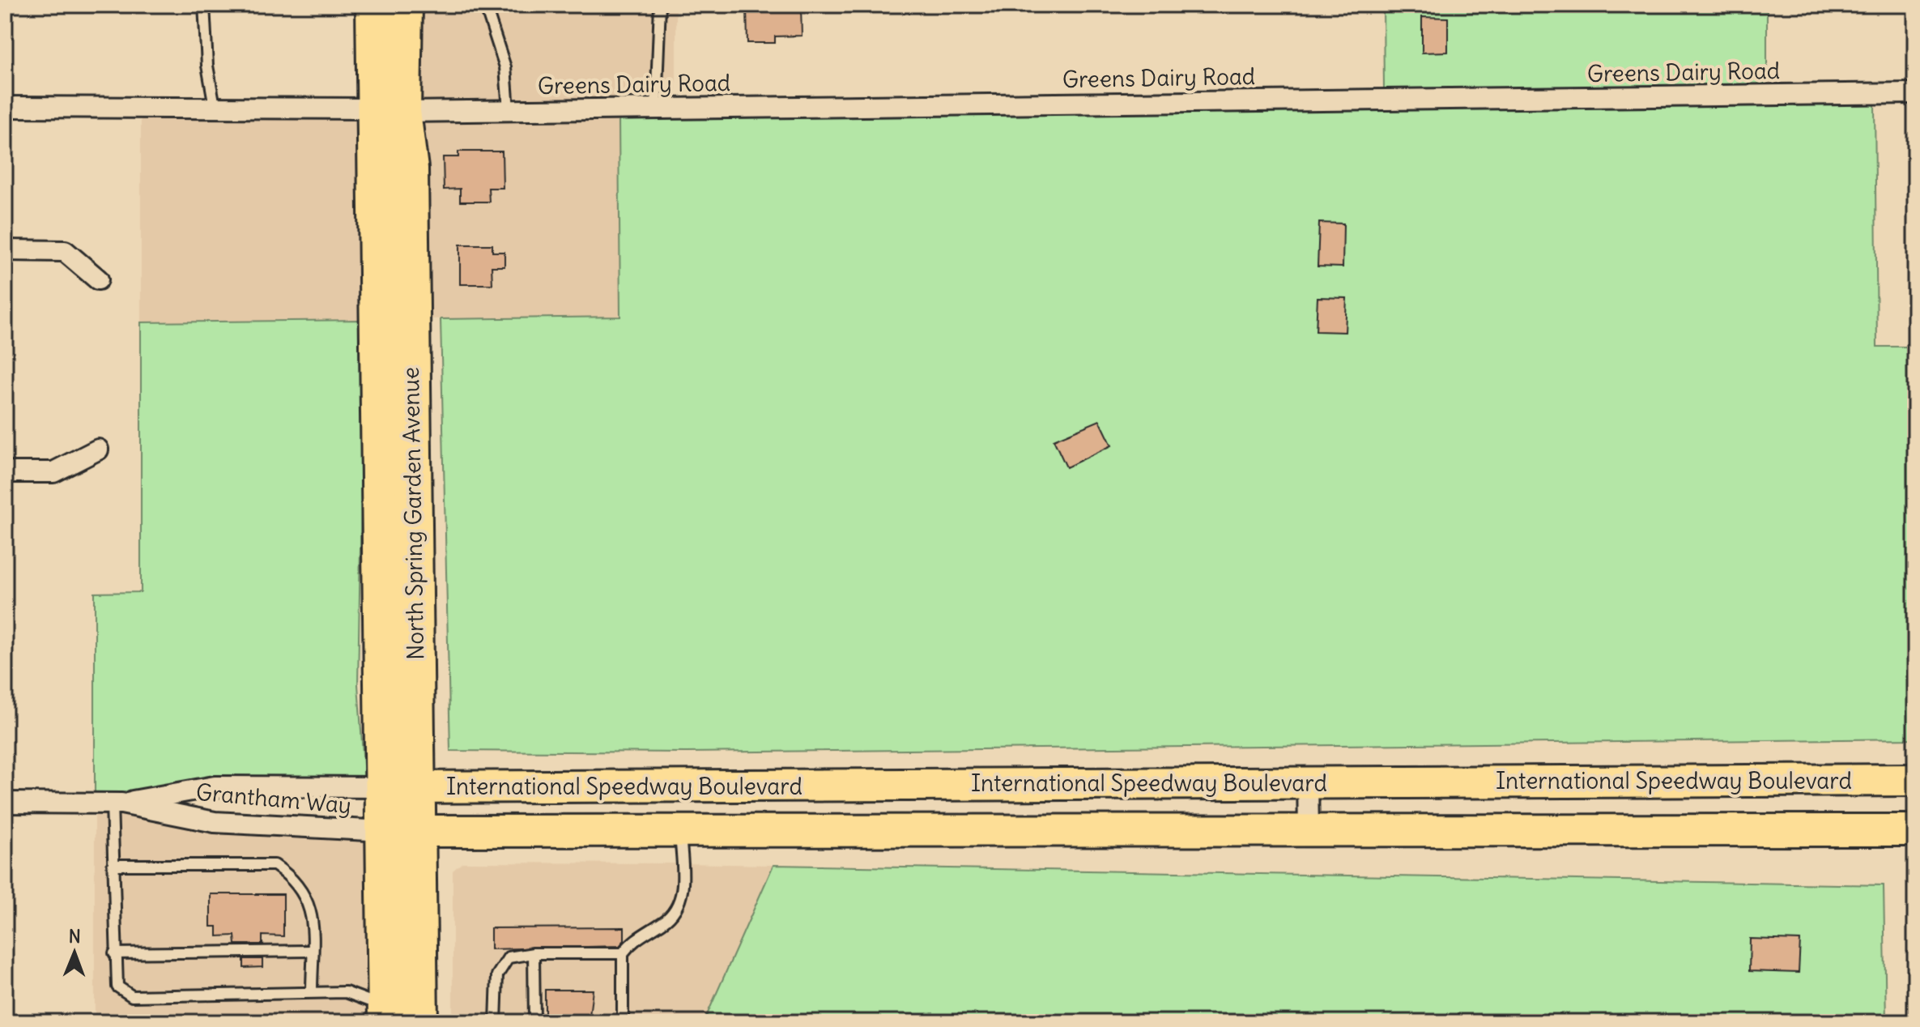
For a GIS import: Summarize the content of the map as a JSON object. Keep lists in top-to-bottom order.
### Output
{
  "streets": {
    "highway": ["North Spring Garden Avenue"],
    "main road": ["International Speedway Boulevard"],
    "street": ["Greens Dairy Road", "Grantham Way"]
  },
  "crossings": [
    ["Greens Dairy Road", "North Spring Garden Avenue"],
    ["North Spring Garden Avenue", "International Speedway Boulevard"],
    ["North Spring Garden Avenue", "Grantham Way"],
    ["International Speedway Boulevard", "Grantham Way"]
  ],
  "north": "top"
}
